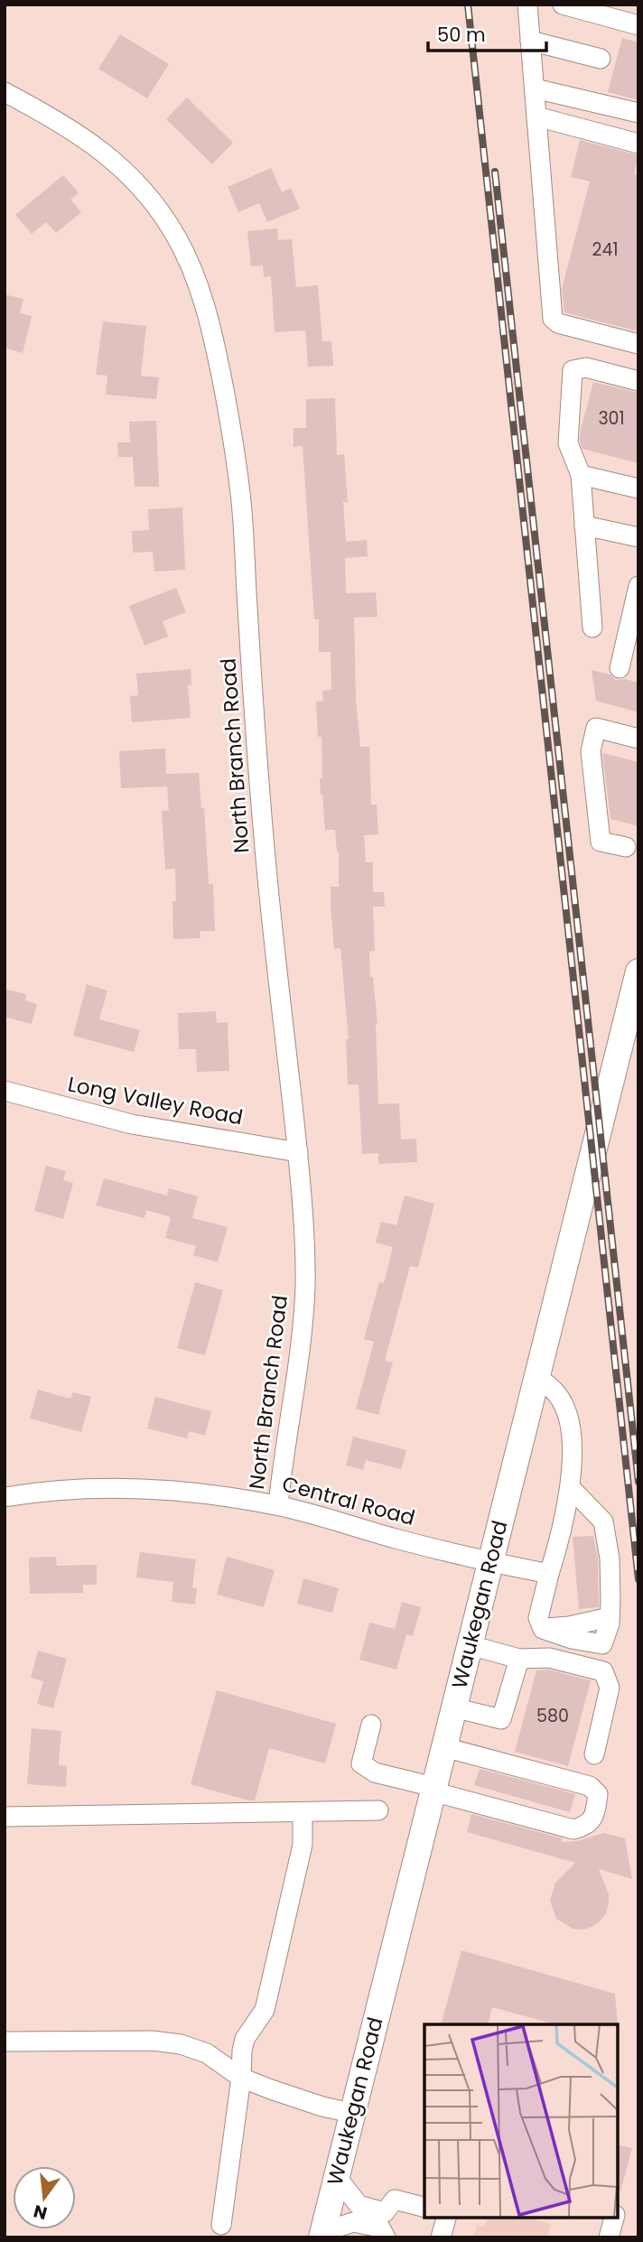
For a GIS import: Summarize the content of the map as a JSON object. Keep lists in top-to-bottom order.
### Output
{
  "streets": {
    "main road": ["Waukegan Road"],
    "street": ["North Branch Road", "Long Valley Road", "Central Road"]
  },
  "crossings": [
    ["North Branch Road", "Long Valley Road"],
    ["North Branch Road", "Central Road"],
    ["Central Road", "Waukegan Road"]
  ],
  "house_numbers": ["241", "301", "580"],
  "scale_bar": "50 m",
  "north": "bottom"
}
